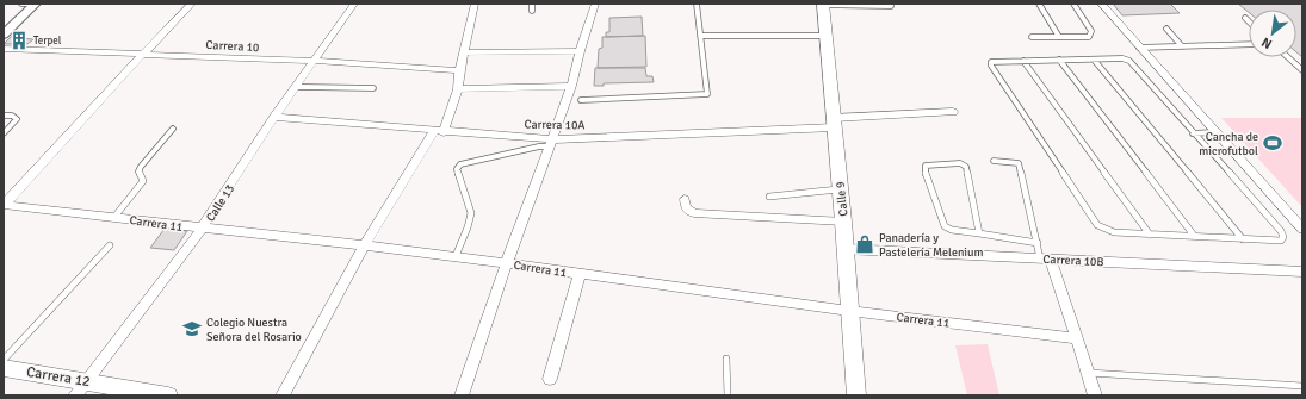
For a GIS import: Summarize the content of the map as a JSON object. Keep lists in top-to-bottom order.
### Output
{
  "streets": {
    "main road": ["Calle 9", "Carrera 12"],
    "street": [
      "Carrera 10",
      "Carrera 10A",
      "Calle 13",
      "Carrera 11",
      "Carrera 10B"
    ]
  },
  "crossings": [
    ["Carrera 10", "Calle 13"],
    ["Carrera 10A", "Calle 9"],
    ["Carrera 10A", "Calle 13"],
    ["Calle 9", "Carrera 11"],
    ["Calle 9", "Carrera 10B"],
    ["Calle 13", "Carrera 11"],
    ["Calle 13", "Carrera 12"]
  ],
  "places": {
    "building": ["Terpel"],
    "sports": ["Cancha de microfutbol"],
    "shop": ["Panadería y Pastelería Melenium"],
    "school or university": ["Colegio Nuestra Señora del Rosario"]
  },
  "north": "bottom left"
}
